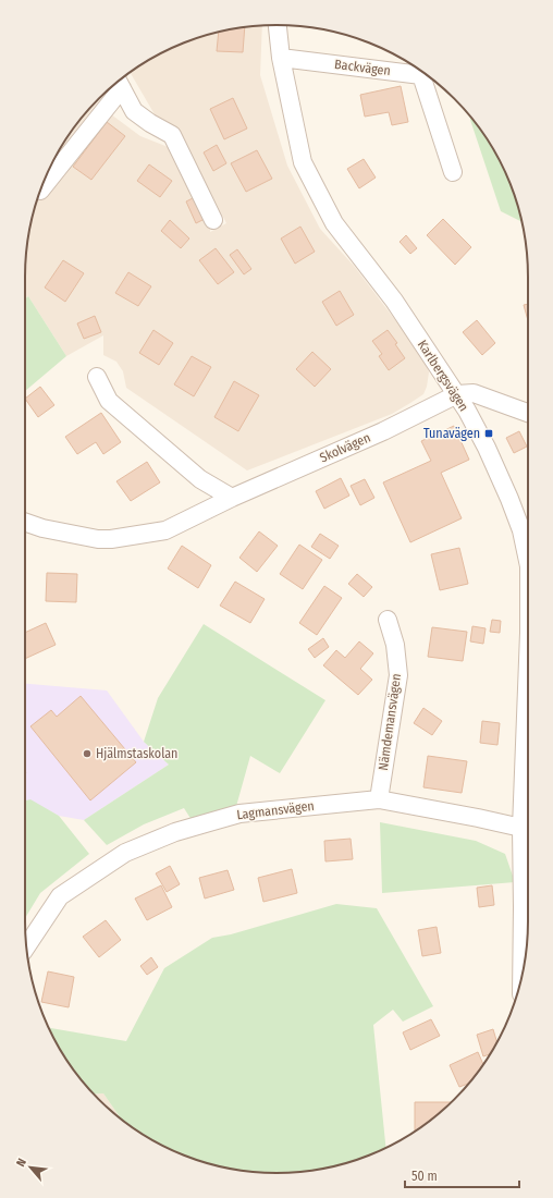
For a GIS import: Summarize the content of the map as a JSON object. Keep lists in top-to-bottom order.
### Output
{
  "streets": {
    "street": [
      "Backvägen",
      "Karlbergsvägen",
      "Skolvägen",
      "Nämdemansvägen",
      "Lagmansvägen"
    ]
  },
  "crossings": [
    ["Backvägen", "Karlbergsvägen"],
    ["Karlbergsvägen", "Skolvägen"],
    ["Karlbergsvägen", "Lagmansvägen"],
    ["Nämdemansvägen", "Lagmansvägen"]
  ],
  "places": {
    "transit": ["Tunavägen"],
    "other": ["Hjälmstaskolan"]
  },
  "scale_bar": "50 m",
  "north": "top left"
}
